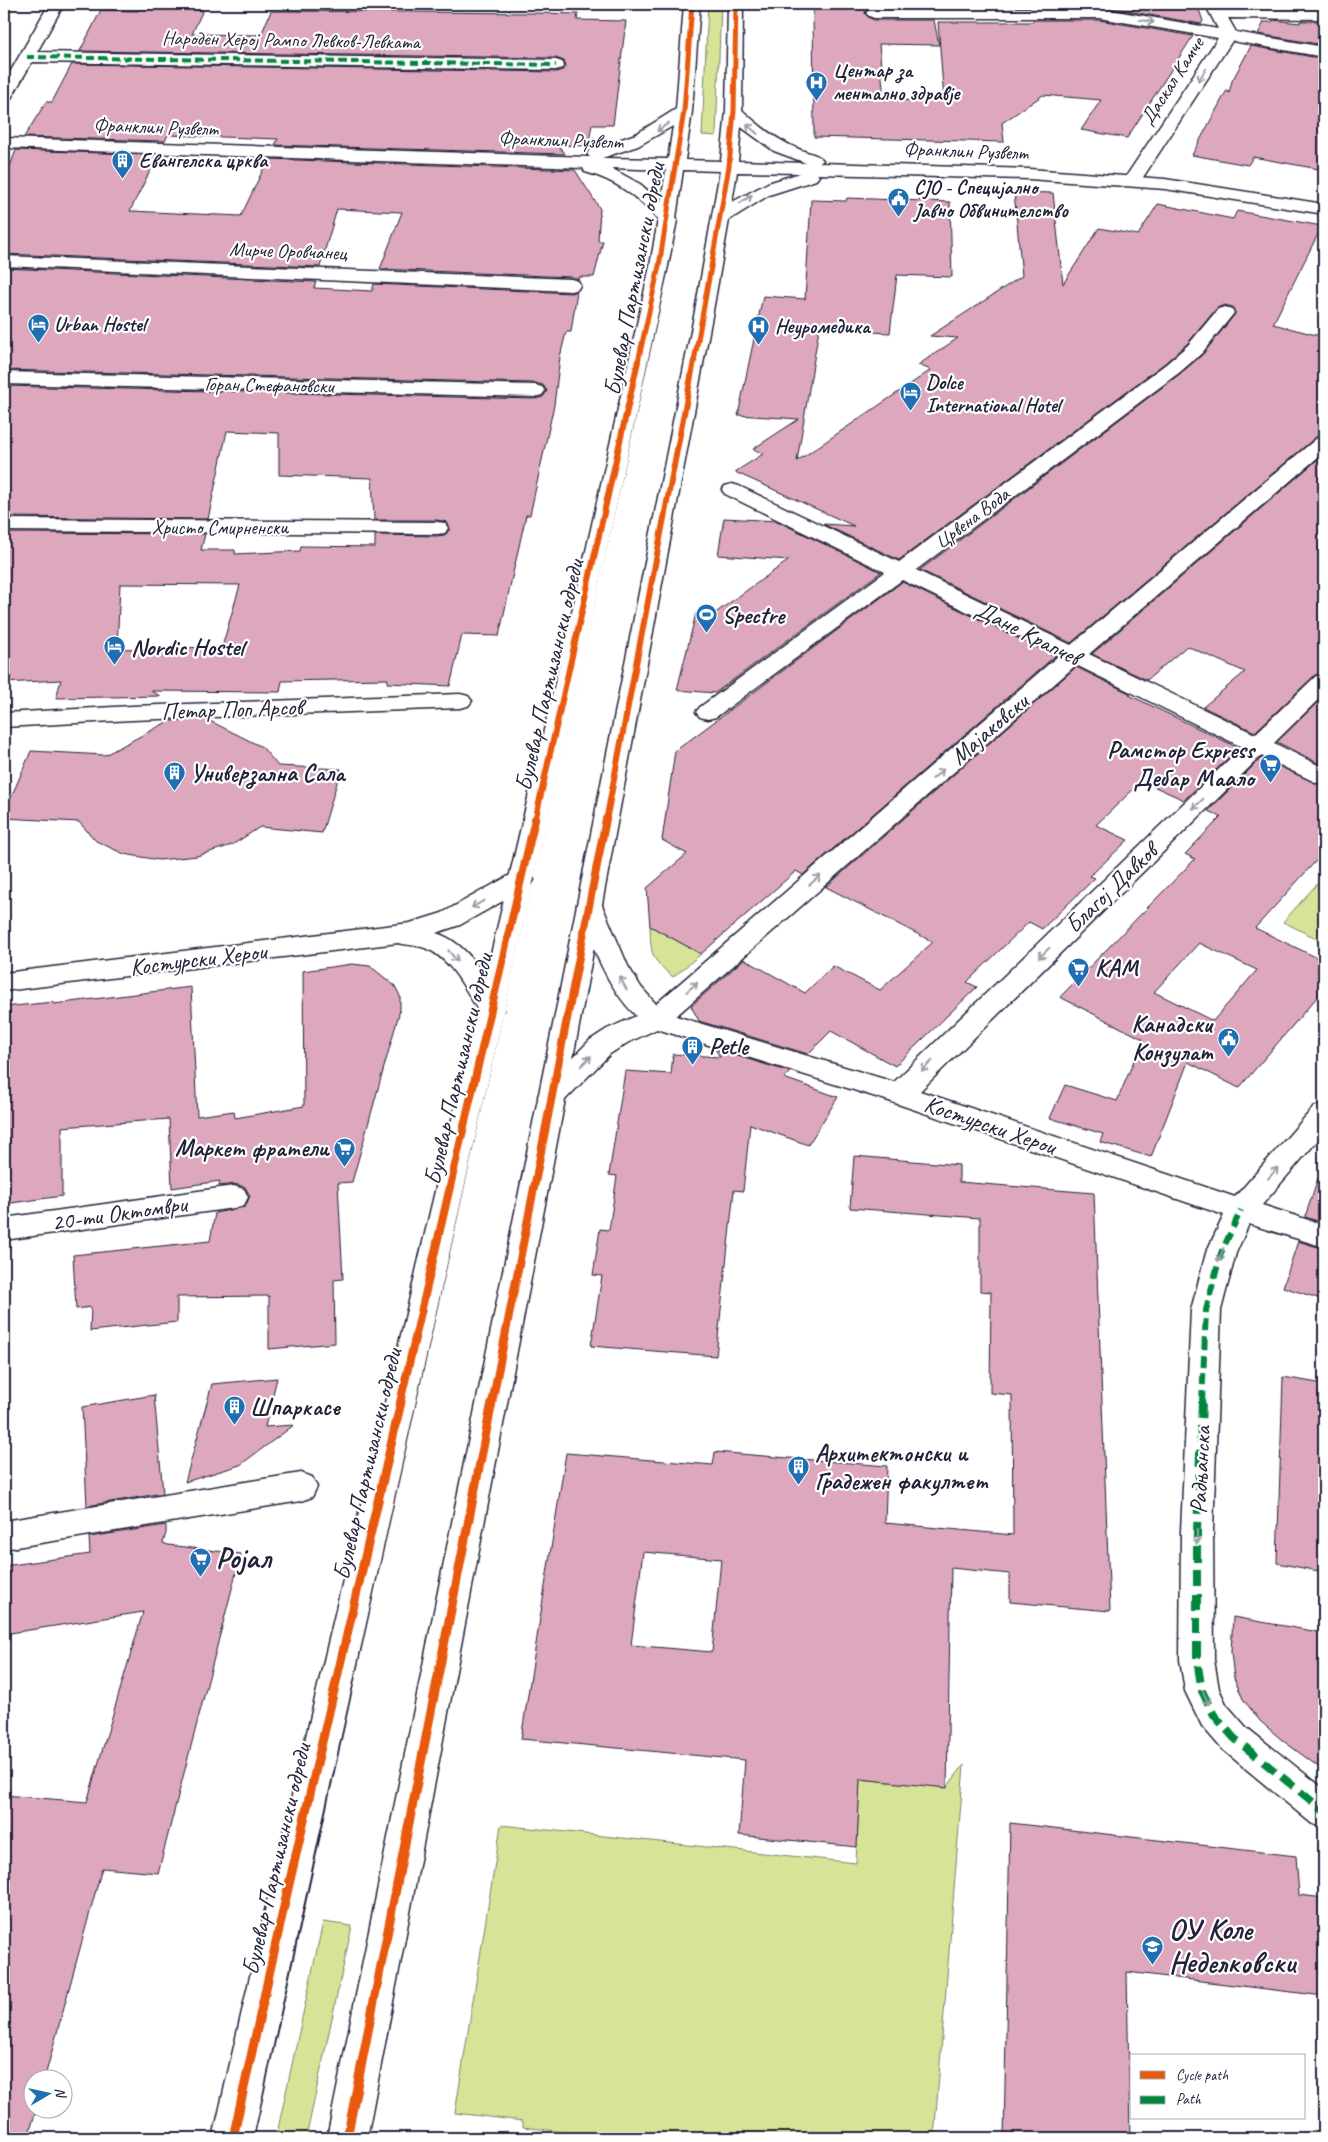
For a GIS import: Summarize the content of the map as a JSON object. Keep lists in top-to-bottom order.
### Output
{
  "streets": {
    "street": [
      "Народен Херој Рампо Левков-Левката",
      "Даскал Камче",
      "Франклин Рузвелт",
      "Мирче Оровчанец",
      "Булевар Партизански одреди",
      "Горан Стефановски",
      "Црвена Вода",
      "Христо Смирненски",
      "Дане Крапчев",
      "Петар Поп Арсов",
      "Мајаковски",
      "Благој Давков",
      "Костурски Херои",
      "20-ти Октомври",
      "Радњанска"
    ]
  },
  "crossings": [
    ["Даскал Камче", "Франклин Рузвелт"],
    ["Франклин Рузвелт", "Булевар Партизански одреди"],
    ["Булевар Партизански одреди", "Костурски Херои"],
    ["Црвена Вода", "Дане Крапчев"],
    ["Дане Крапчев", "Мајаковски"],
    ["Дане Крапчев", "Благој Давков"],
    ["Мајаковски", "Костурски Херои"],
    ["Благој Давков", "Костурски Херои"],
    ["Костурски Херои", "Радњанска"]
  ],
  "one_way": ["Даскал Камче", "Мајаковски", "Благој Давков"],
  "places": {
    "hospital": ["Центар за ментално здравје", "Неуромедика"],
    "building": [
      "Евангелска црква",
      "Универзална Сала",
      "Petle",
      "Шпаркасе",
      "Архитектонски и Градежен факултет"
    ],
    "public building": ["СЈО - Специјално Јавно Обвинителство", "Канадски Конзулат"],
    "hotel": ["Urban Hostel", "Dolce International Hotel", "Nordic Hostel"],
    "sports": ["Spectre"],
    "supermarket": [
      "Рамстор Express Дебар Маало",
      "КАМ",
      "Маркет фратели",
      "Ројал"
    ],
    "school or university": ["ОУ Коле Неделковски"]
  },
  "legend": ["Cycle path", "Path"],
  "north": "right"
}
